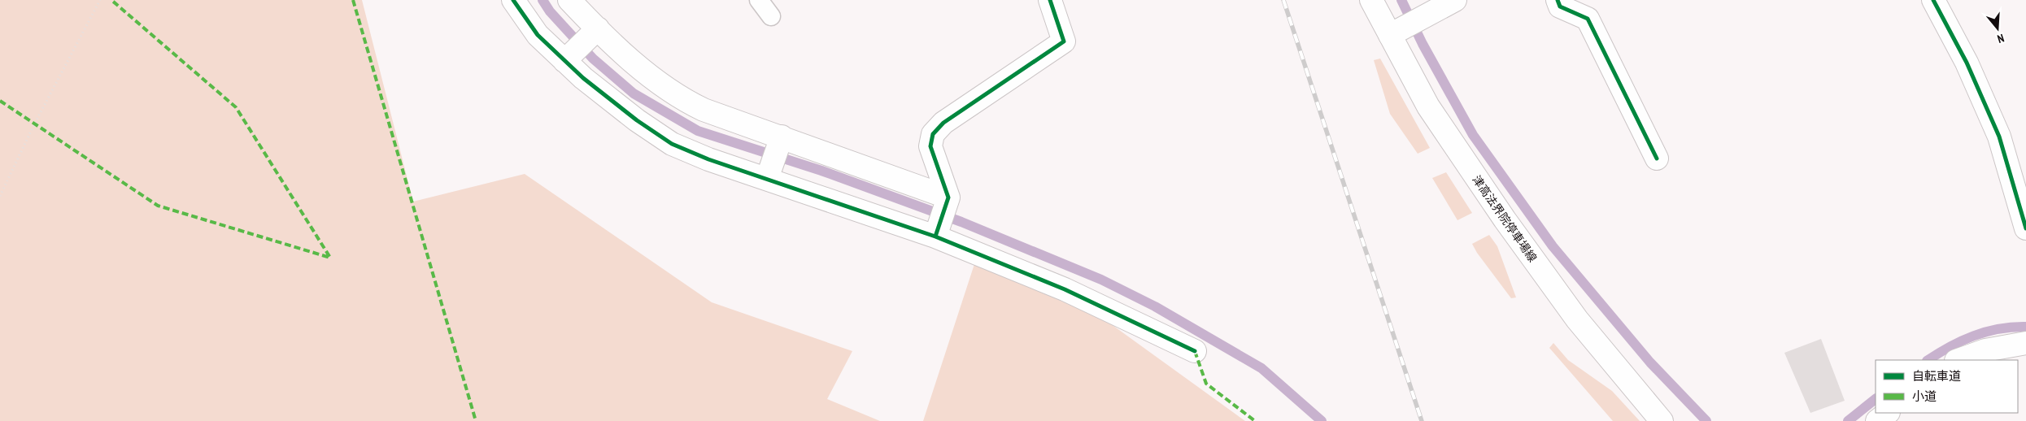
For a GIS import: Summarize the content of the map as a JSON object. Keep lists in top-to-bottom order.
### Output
{
  "streets": {
    "street": ["津高法界院停車場線"]
  },
  "legend": ["自転車道", "小道"],
  "north": "bottom"
}
